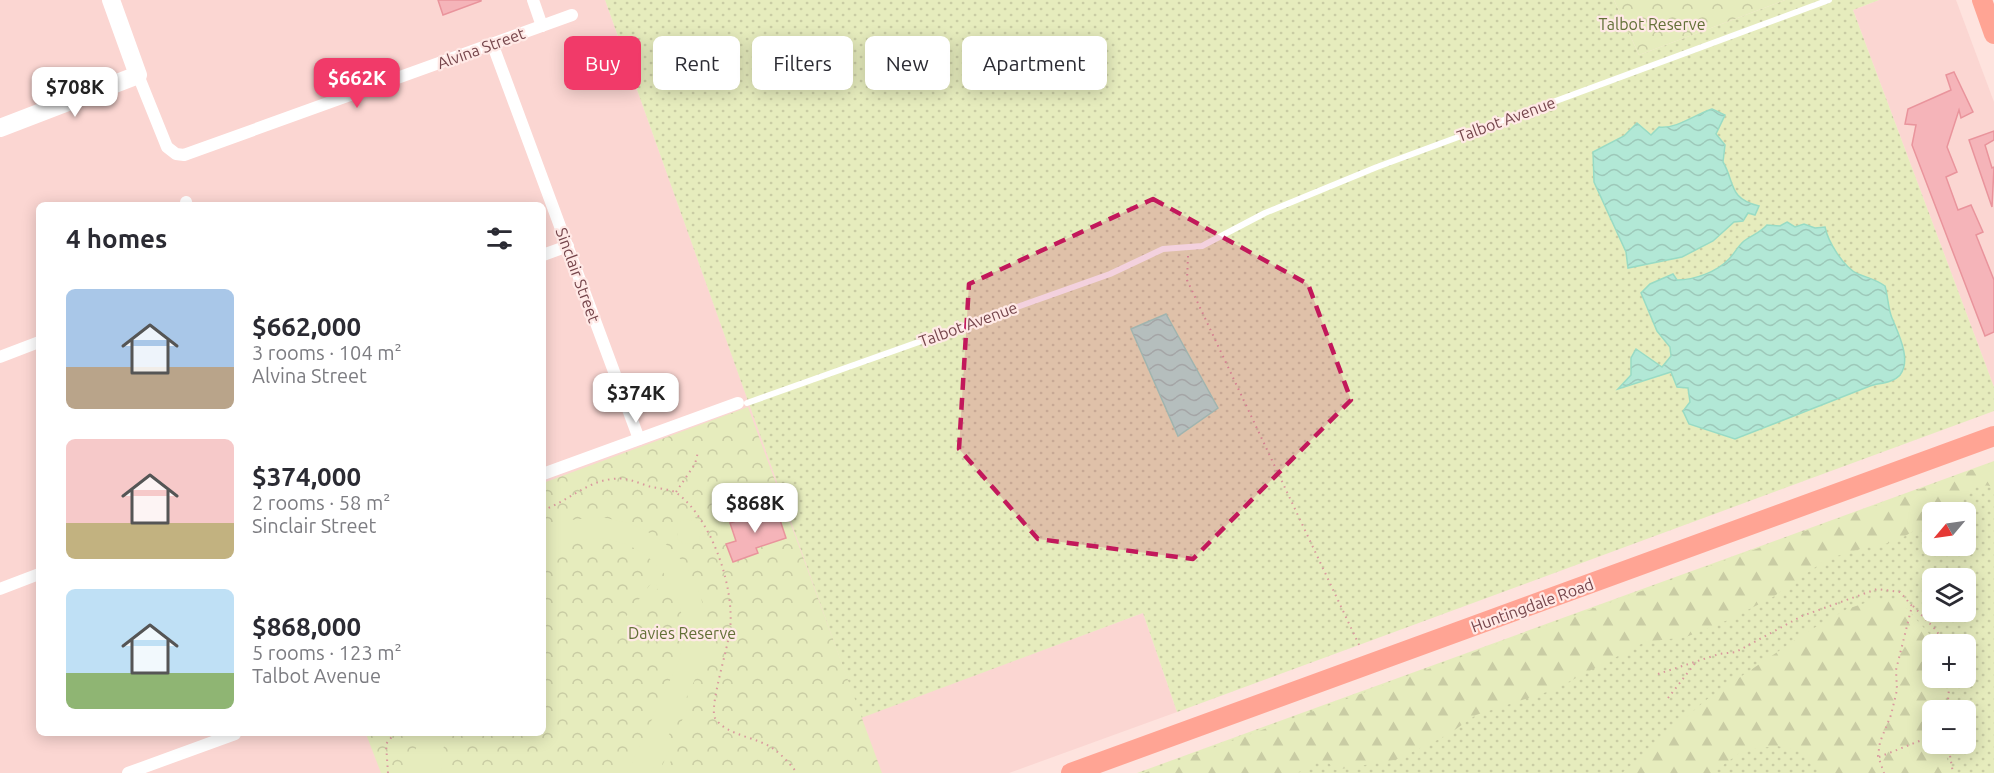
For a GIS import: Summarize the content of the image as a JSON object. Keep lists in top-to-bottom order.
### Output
{
  "streets": {
    "main road": ["Huntingdale Road"],
    "street": ["Alvina Street", "Talbot Avenue", "Sinclair Street"]
  },
  "crossings": [
    ["Alvina Street", "Sinclair Street"],
    ["Talbot Avenue", "Sinclair Street"]
  ],
  "parks": ["Talbot Reserve", "Davies Reserve"],
  "north": "bottom left",
  "page": {
    "chip": [
      "Buy",
      "Rent",
      "Filters",
      "New",
      "Apartment"
    ],
    "price": [
      "$662K",
      "$708K",
      "$374K",
      "$868K"
    ],
    "heading": "4 homes",
    "list": [
      {
        "name": "$662,000",
        "note": "3 rooms · 104 m² · Alvina Street"
      },
      {
        "name": "$374,000",
        "note": "2 rooms · 58 m² · Sinclair Street"
      },
      {
        "name": "$868,000",
        "note": "5 rooms · 123 m² · Talbot Avenue"
      }
    ],
    "map_buttons": ["+", "−"]
  }
}
